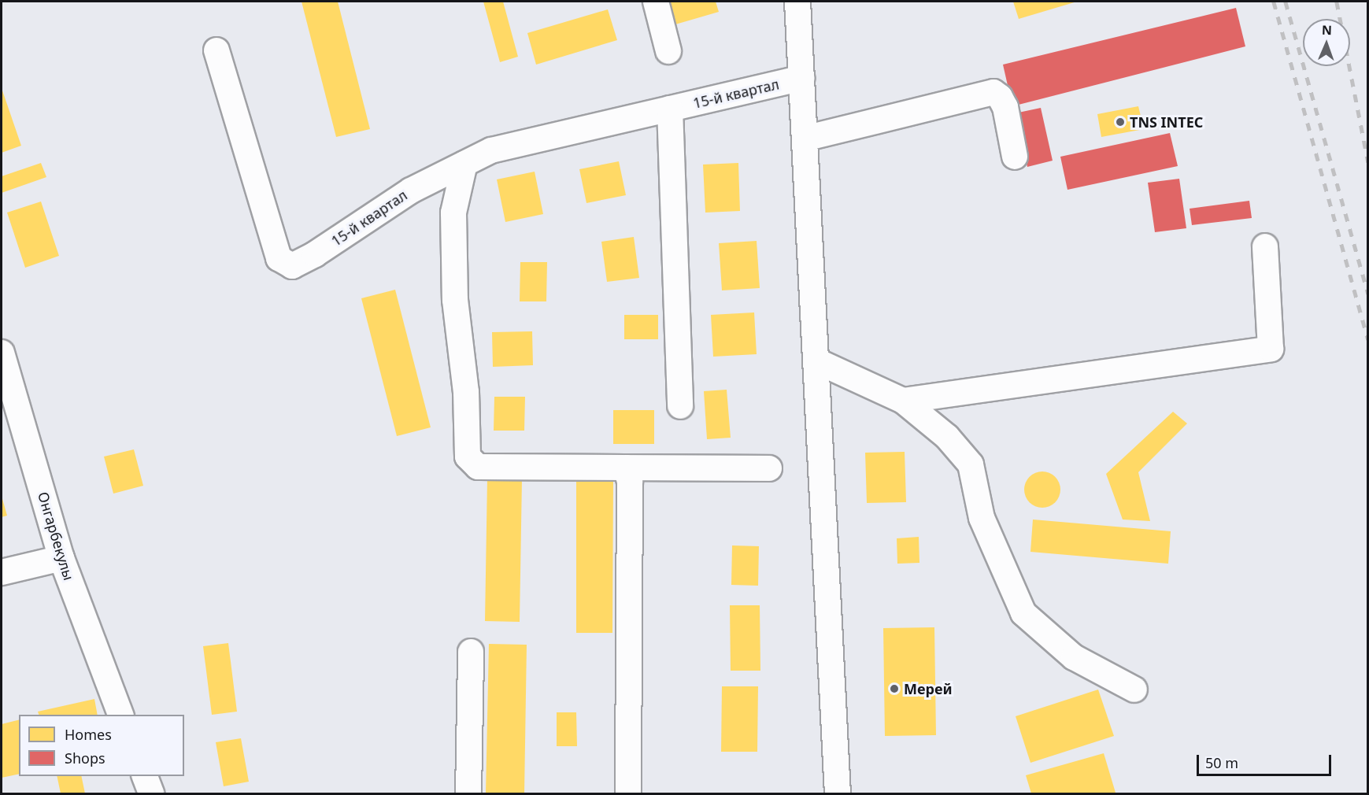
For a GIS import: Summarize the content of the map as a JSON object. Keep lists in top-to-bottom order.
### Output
{
  "streets": {
    "street": ["15-й квартал", "Онгарбекулы"]
  },
  "places": ["TNS INTEC", "Мерей"],
  "legend": ["Homes", "Shops"],
  "scale_bar": "50 m",
  "north": "top"
}
